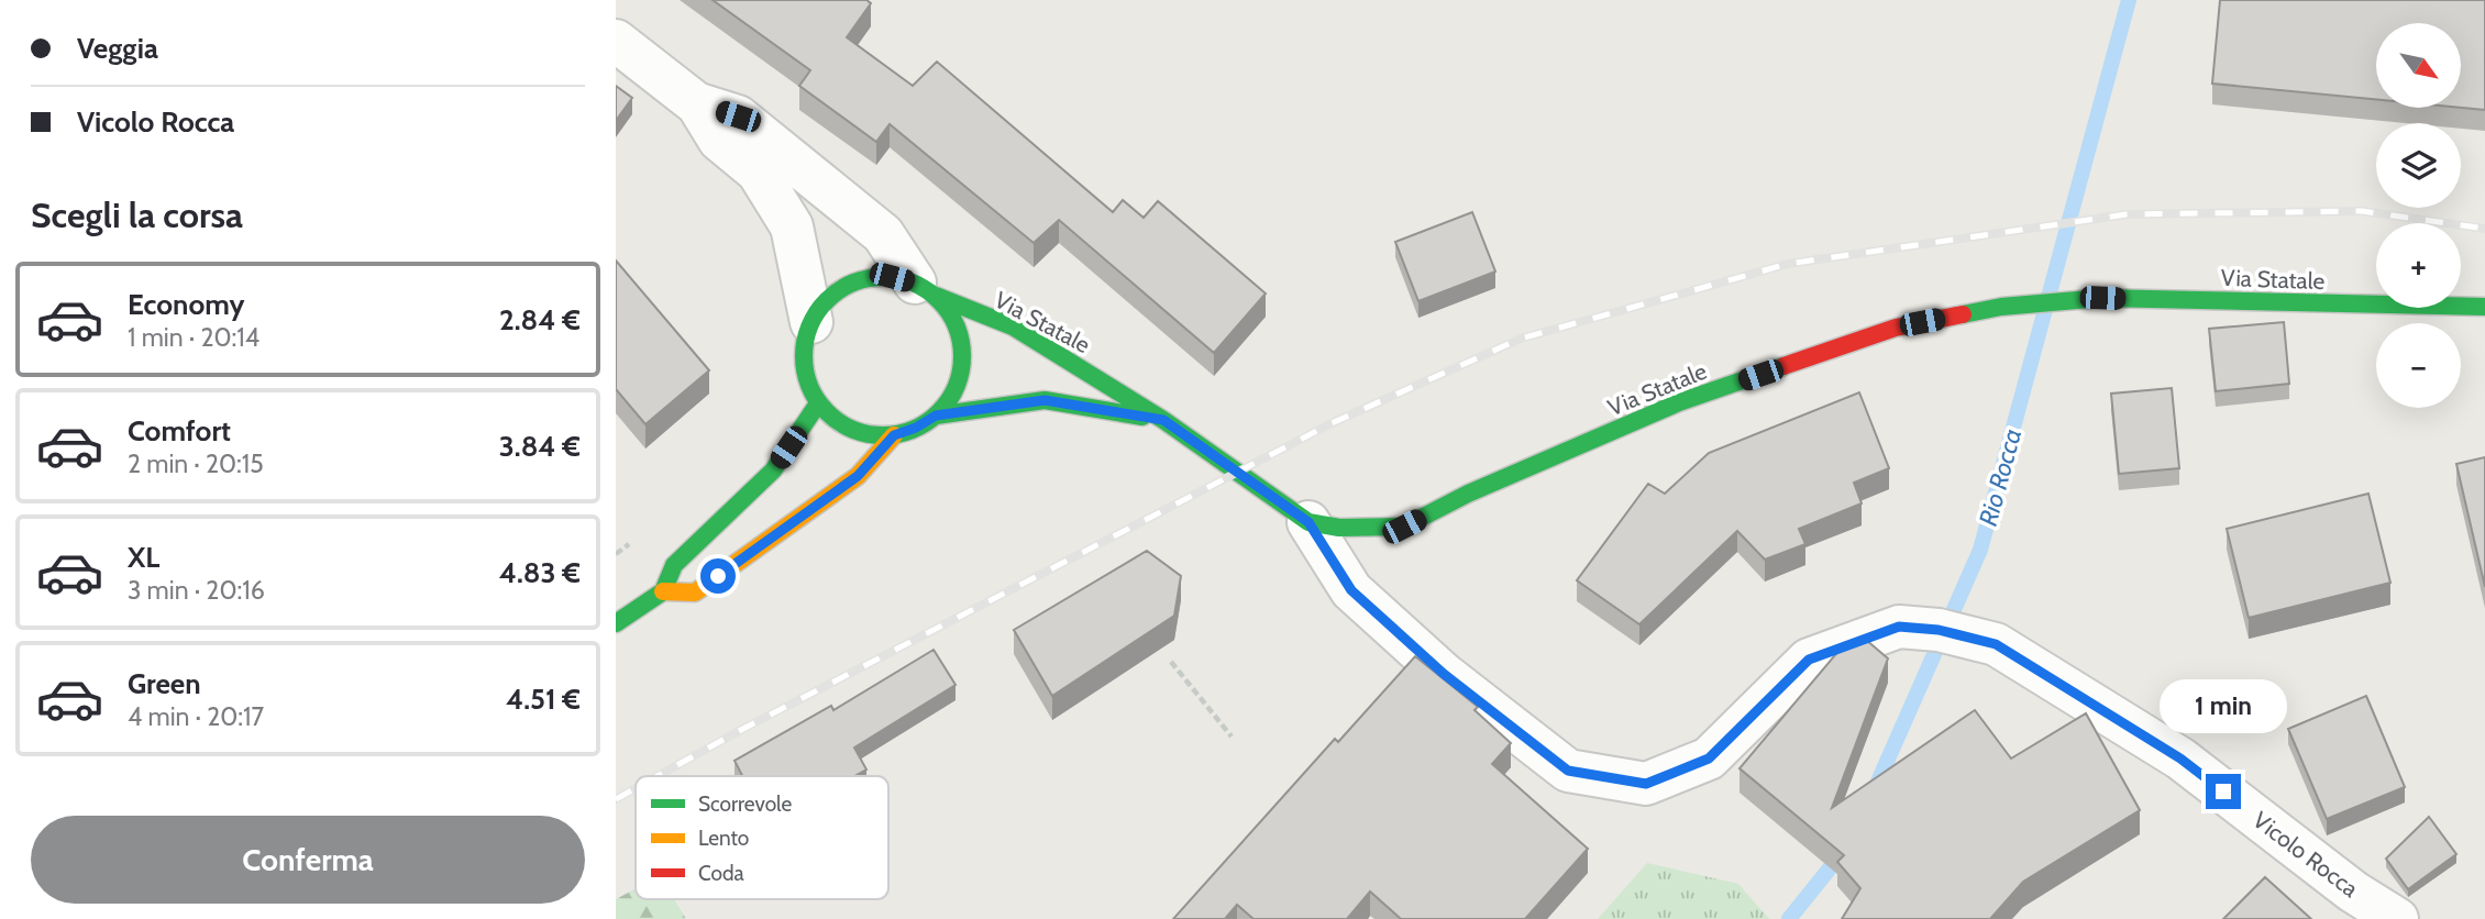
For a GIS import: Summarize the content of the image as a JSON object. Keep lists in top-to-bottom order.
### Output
{
  "streets": {
    "street": ["Via Statale", "Vicolo Rocca"]
  },
  "crossings": [
    ["Via Statale", "Vicolo Rocca"]
  ],
  "water": ["Rio Rocca"],
  "legend": ["Scorrevole", "Lento", "Coda"],
  "north": "bottom right",
  "page": {
    "banner": ["Veggia", "Vicolo Rocca"],
    "map_buttons": ["+", "−"],
    "heading": "Scegli la corsa",
    "list": [
      {
        "name": "Economy",
        "note": "1 min · 20:14",
        "value": "2.84 €"
      },
      {
        "name": "Comfort",
        "note": "2 min · 20:15",
        "value": "3.84 €"
      },
      {
        "name": "XL",
        "note": "3 min · 20:16",
        "value": "4.83 €"
      },
      {
        "name": "Green",
        "note": "4 min · 20:17",
        "value": "4.51 €"
      }
    ],
    "bubble": "1 min",
    "buttons": "Conferma"
  }
}
